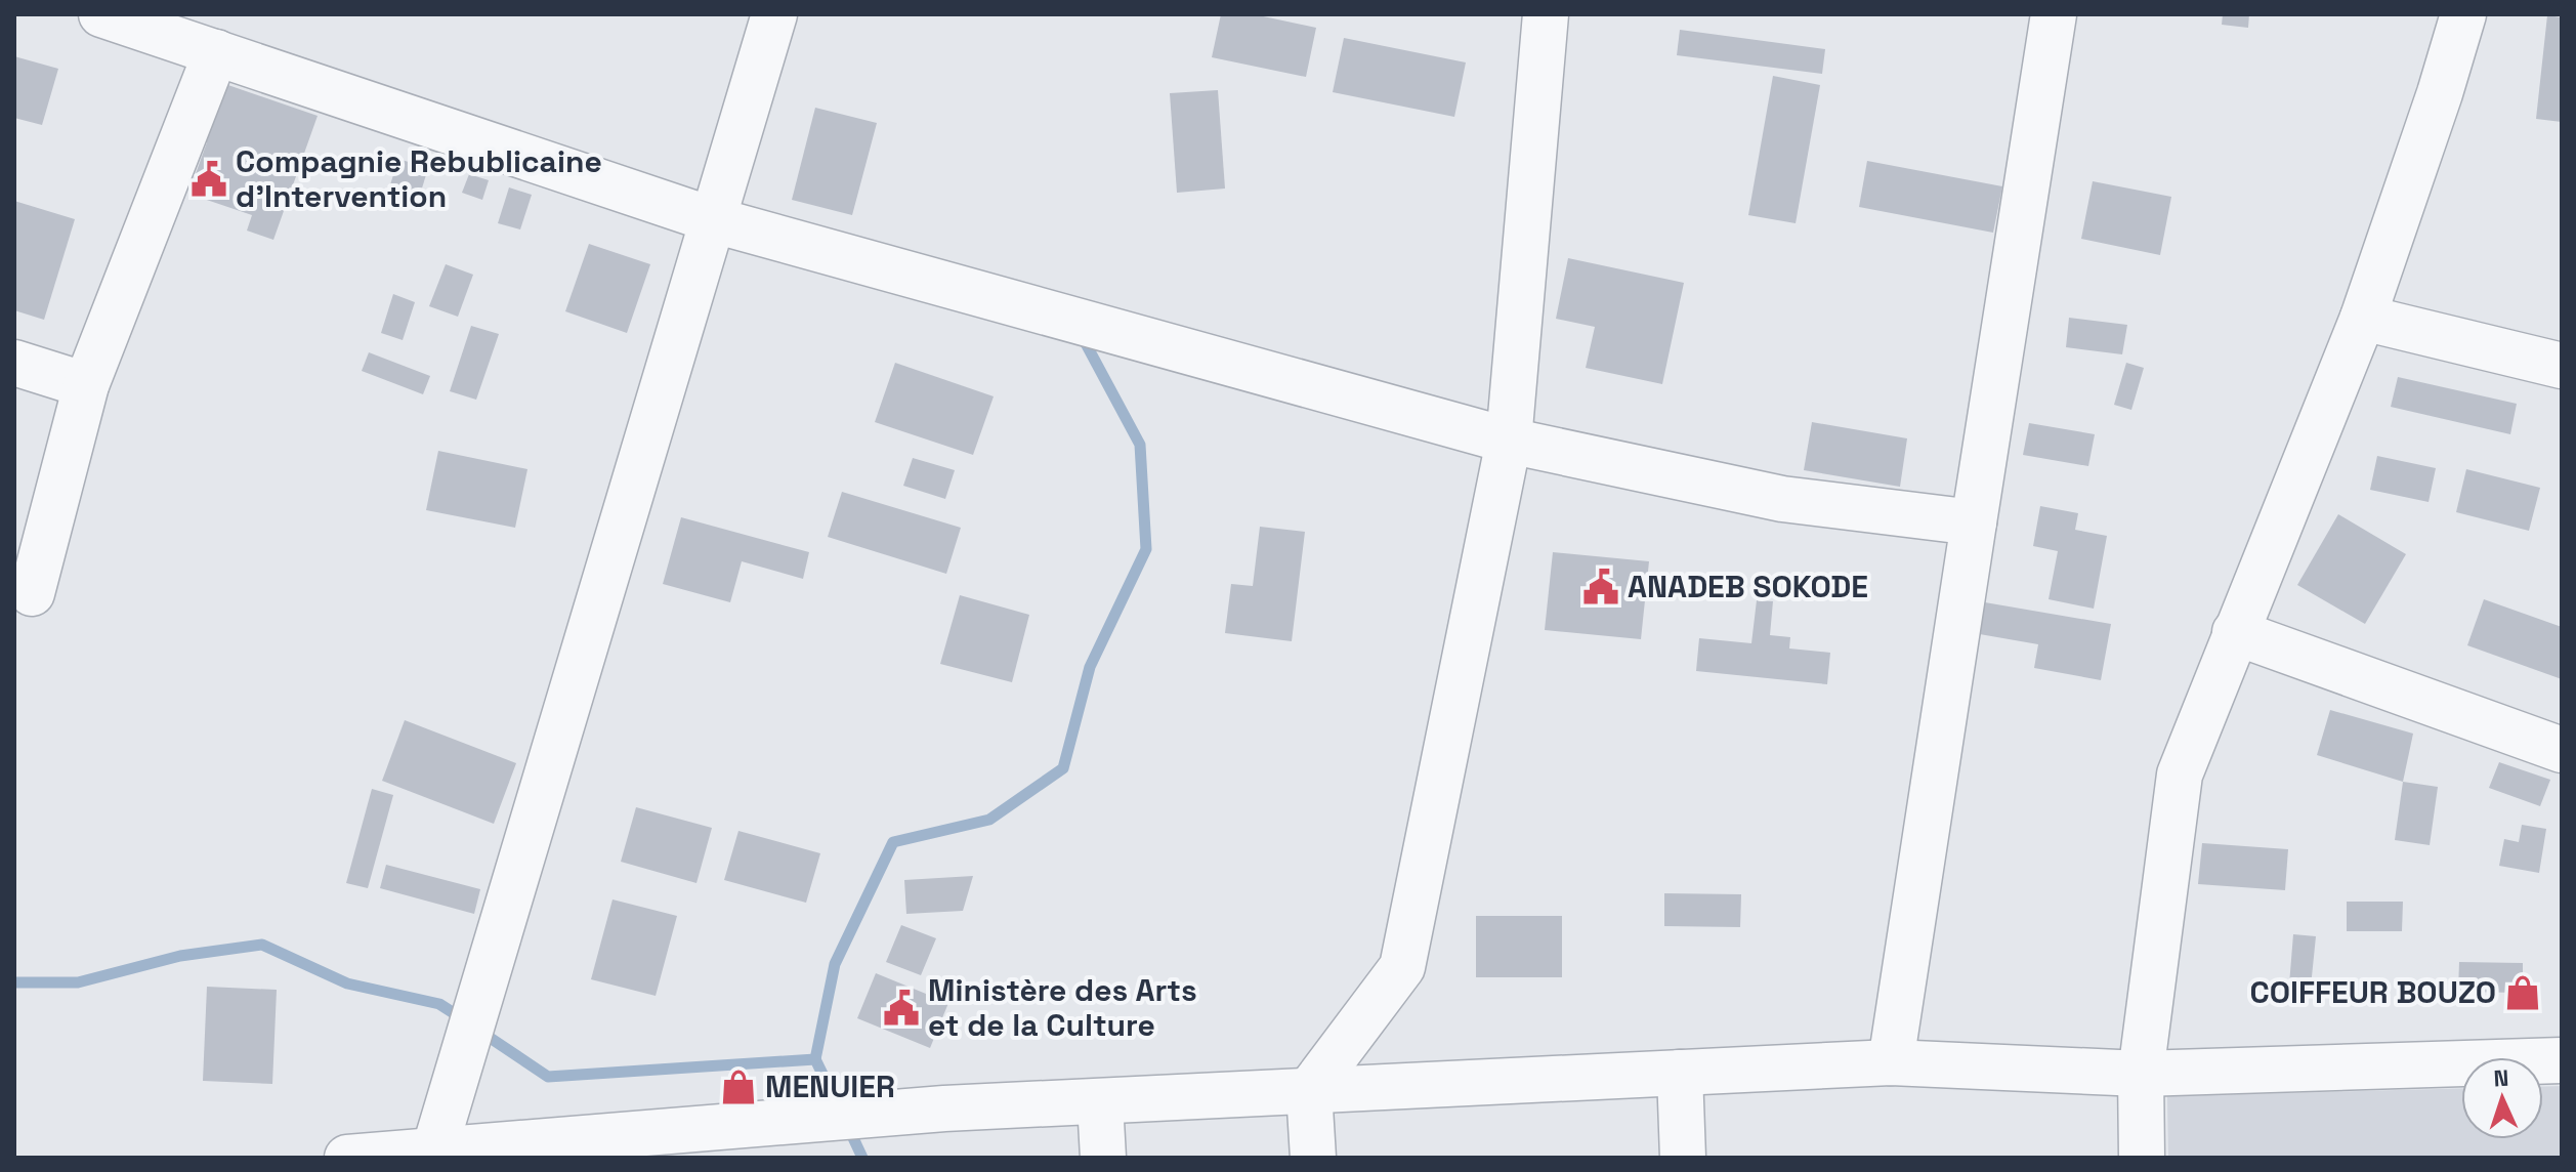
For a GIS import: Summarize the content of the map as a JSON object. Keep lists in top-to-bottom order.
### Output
{
  "places": {
    "public building": ["Compagnie Rebublicaine d'Intervention", "ANADEB SOKODE", "Ministère des Arts et de la Culture"],
    "shop": ["COIFFEUR BOUZO", "MENUIER"]
  },
  "north": "top"
}
